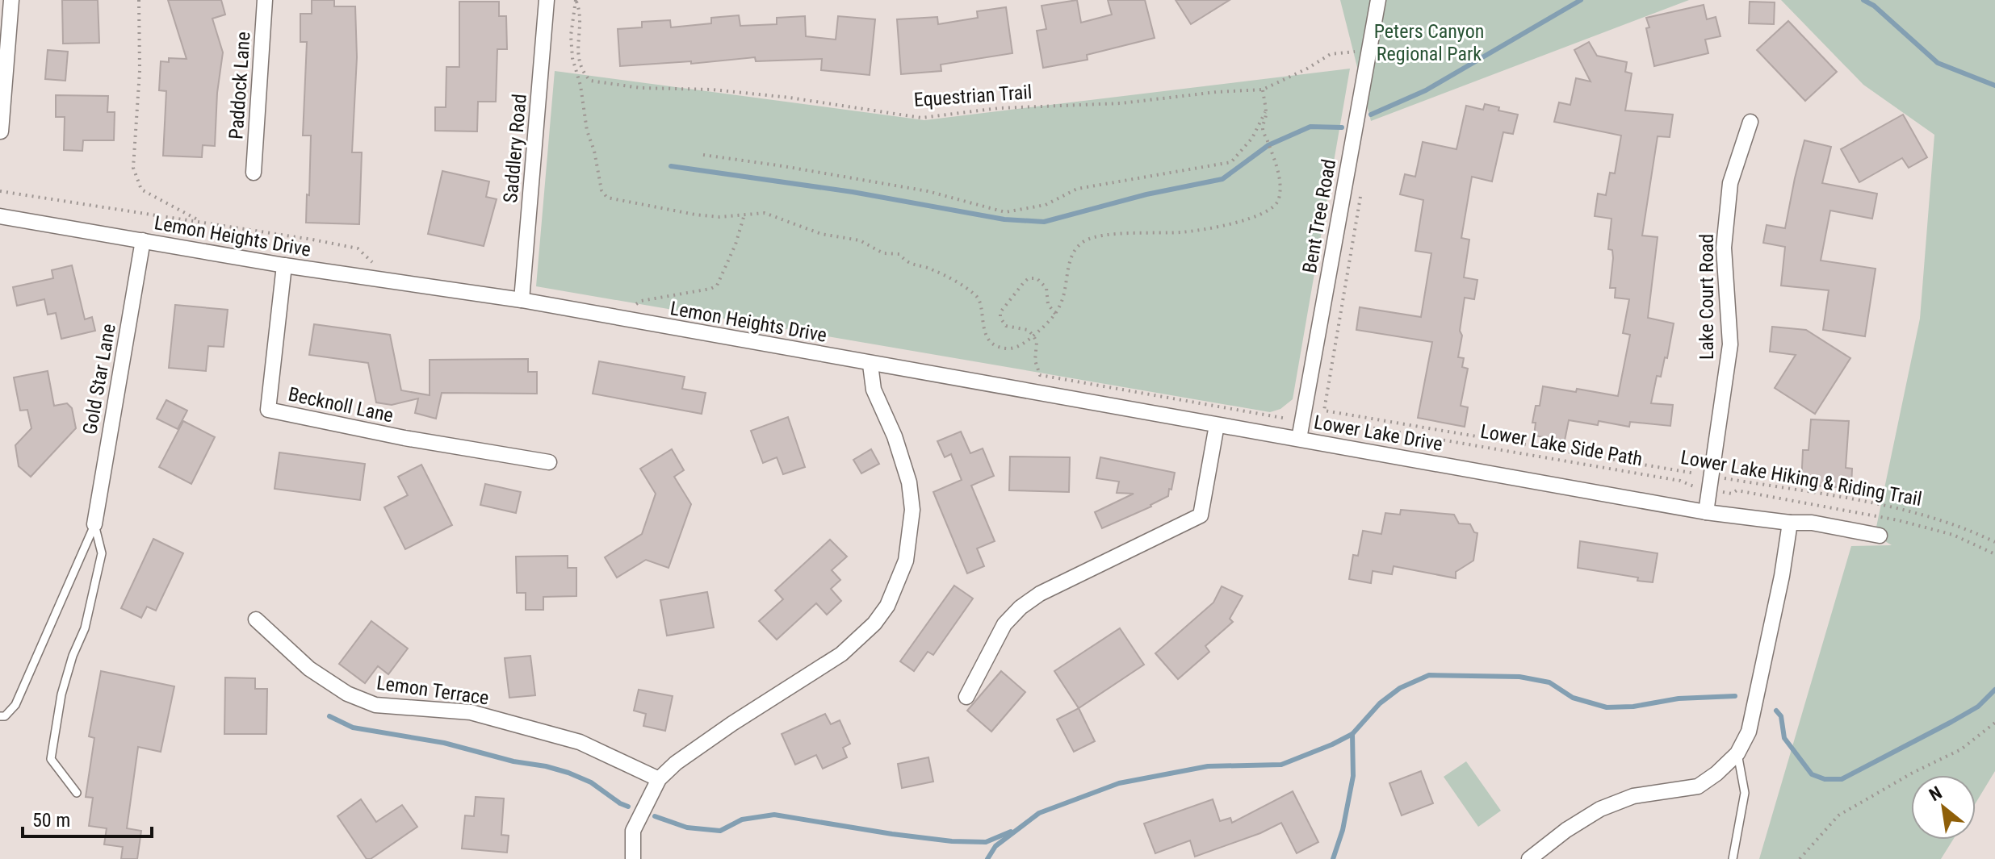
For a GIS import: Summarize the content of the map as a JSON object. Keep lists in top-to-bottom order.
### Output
{
  "streets": {
    "street": [
      "Paddock Lane",
      "Saddlery Road",
      "Bent Tree Road",
      "Lemon Heights Drive",
      "Lake Court Road",
      "Gold Star Lane",
      "Becknoll Lane",
      "Lower Lake Drive",
      "Lemon Terrace"
    ],
    "path": ["Equestrian Trail", "Lower Lake Side Path", "Lower Lake Hiking & Riding Trail"]
  },
  "crossings": [
    ["Saddlery Road", "Lemon Heights Drive"],
    ["Bent Tree Road", "Lower Lake Drive"],
    ["Bent Tree Road", "Lower Lake Side Path"],
    ["Lemon Heights Drive", "Gold Star Lane"],
    ["Lemon Heights Drive", "Becknoll Lane"],
    ["Lemon Heights Drive", "Lower Lake Drive"],
    ["Lake Court Road", "Lower Lake Drive"],
    ["Lake Court Road", "Lower Lake Side Path"],
    ["Lake Court Road", "Lower Lake Hiking & Riding Trail"],
    ["Lower Lake Side Path", "Lower Lake Hiking & Riding Trail"]
  ],
  "parks": ["Peters Canyon Regional Park"],
  "scale_bar": "50 m",
  "north": "top left"
}
